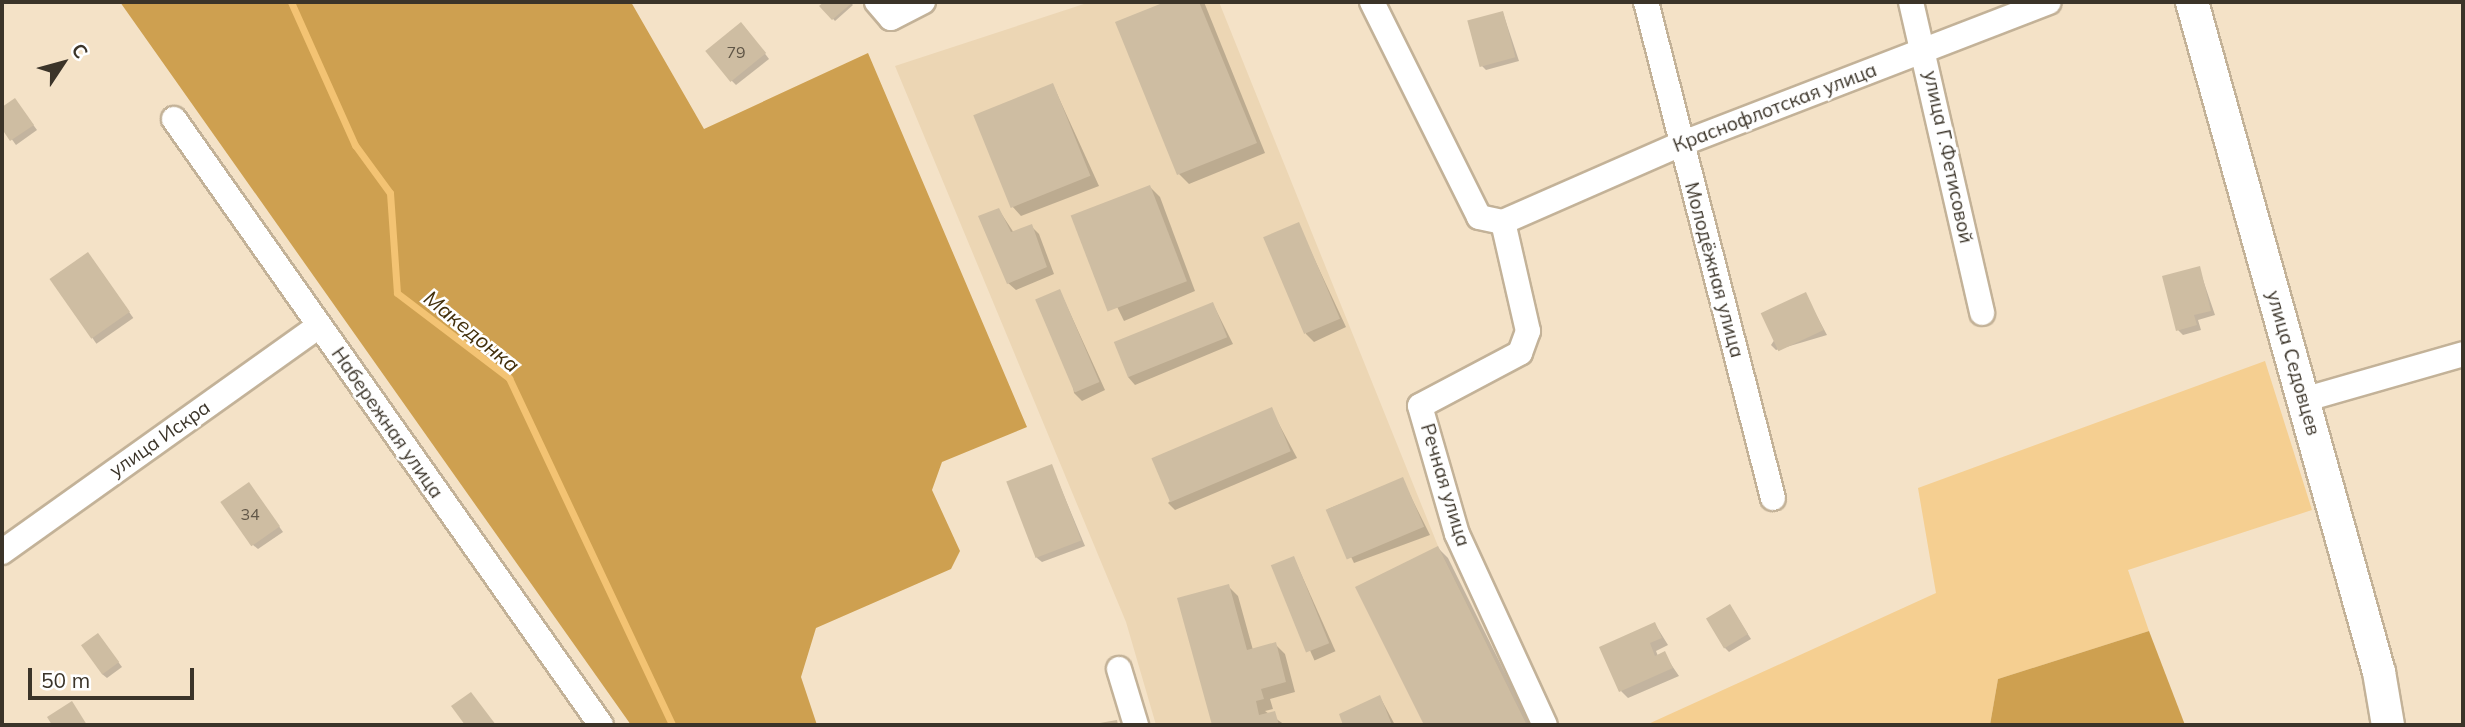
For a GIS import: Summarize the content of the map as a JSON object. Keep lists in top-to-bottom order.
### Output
{
  "streets": {
    "street": [
      "Краснофлотская улица",
      "улица Г.Фетисовой",
      "Молодёжная улица",
      "улица Седовцев",
      "Набережная улица",
      "улица Искра",
      "Речная улица"
    ]
  },
  "crossings": [
    ["Краснофлотская улица", "улица Г.Фетисовой"],
    ["Краснофлотская улица", "Молодёжная улица"],
    ["Краснофлотская улица", "Речная улица"],
    ["Набережная улица", "улица Искра"]
  ],
  "water": ["Македонка"],
  "house_numbers": ["79", "34"],
  "scale_bar": "50 m",
  "north": "top right"
}
